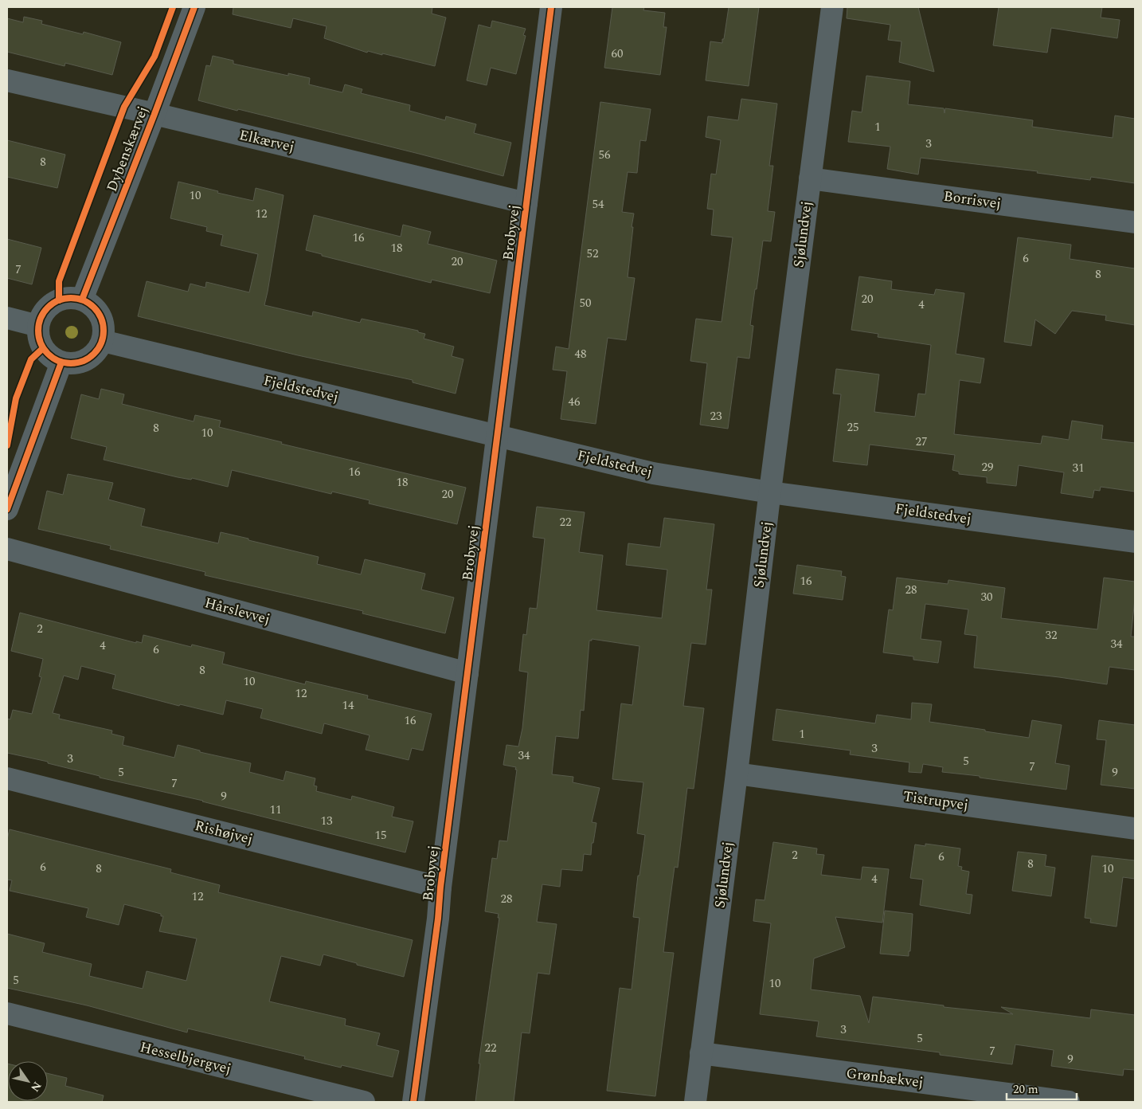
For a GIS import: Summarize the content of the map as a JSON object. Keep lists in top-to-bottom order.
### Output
{
  "streets": {
    "street": [
      "Elkærvej",
      "Dybenskærvej",
      "Borrisvej",
      "Brobyvej",
      "Sjølundvej",
      "Fjeldstedvej",
      "Hårslevvej",
      "Tistrupvej",
      "Rishøjvej",
      "Hesselbjergvej",
      "Grønbækvej"
    ]
  },
  "crossings": [
    ["Elkærvej", "Dybenskærvej"],
    ["Elkærvej", "Brobyvej"],
    ["Dybenskærvej", "Fjeldstedvej"],
    ["Borrisvej", "Sjølundvej"],
    ["Brobyvej", "Fjeldstedvej"],
    ["Brobyvej", "Hårslevvej"],
    ["Brobyvej", "Rishøjvej"],
    ["Sjølundvej", "Fjeldstedvej"],
    ["Sjølundvej", "Tistrupvej"],
    ["Sjølundvej", "Grønbækvej"]
  ],
  "house_numbers": [
    "60",
    "1",
    "3",
    "56",
    "8",
    "10",
    "54",
    "12",
    "16",
    "18",
    "52",
    "6",
    "20",
    "7",
    "8",
    "20",
    "50",
    "4",
    "48",
    "46",
    "23",
    "25",
    "8",
    "10",
    "27",
    "29",
    "31",
    "16",
    "18",
    "20",
    "22",
    "16",
    "28",
    "30",
    "2",
    "32",
    "34",
    "4",
    "6",
    "8",
    "10",
    "12",
    "14",
    "16",
    "1",
    "3",
    "34",
    "3",
    "5",
    "7",
    "5",
    "9",
    "7",
    "9",
    "11",
    "13",
    "15",
    "2",
    "6",
    "8",
    "6",
    "8",
    "10",
    "4",
    "12",
    "28",
    "5",
    "10",
    "3",
    "5",
    "22",
    "7",
    "9"
  ],
  "scale_bar": "20 m",
  "north": "bottom right"
}
